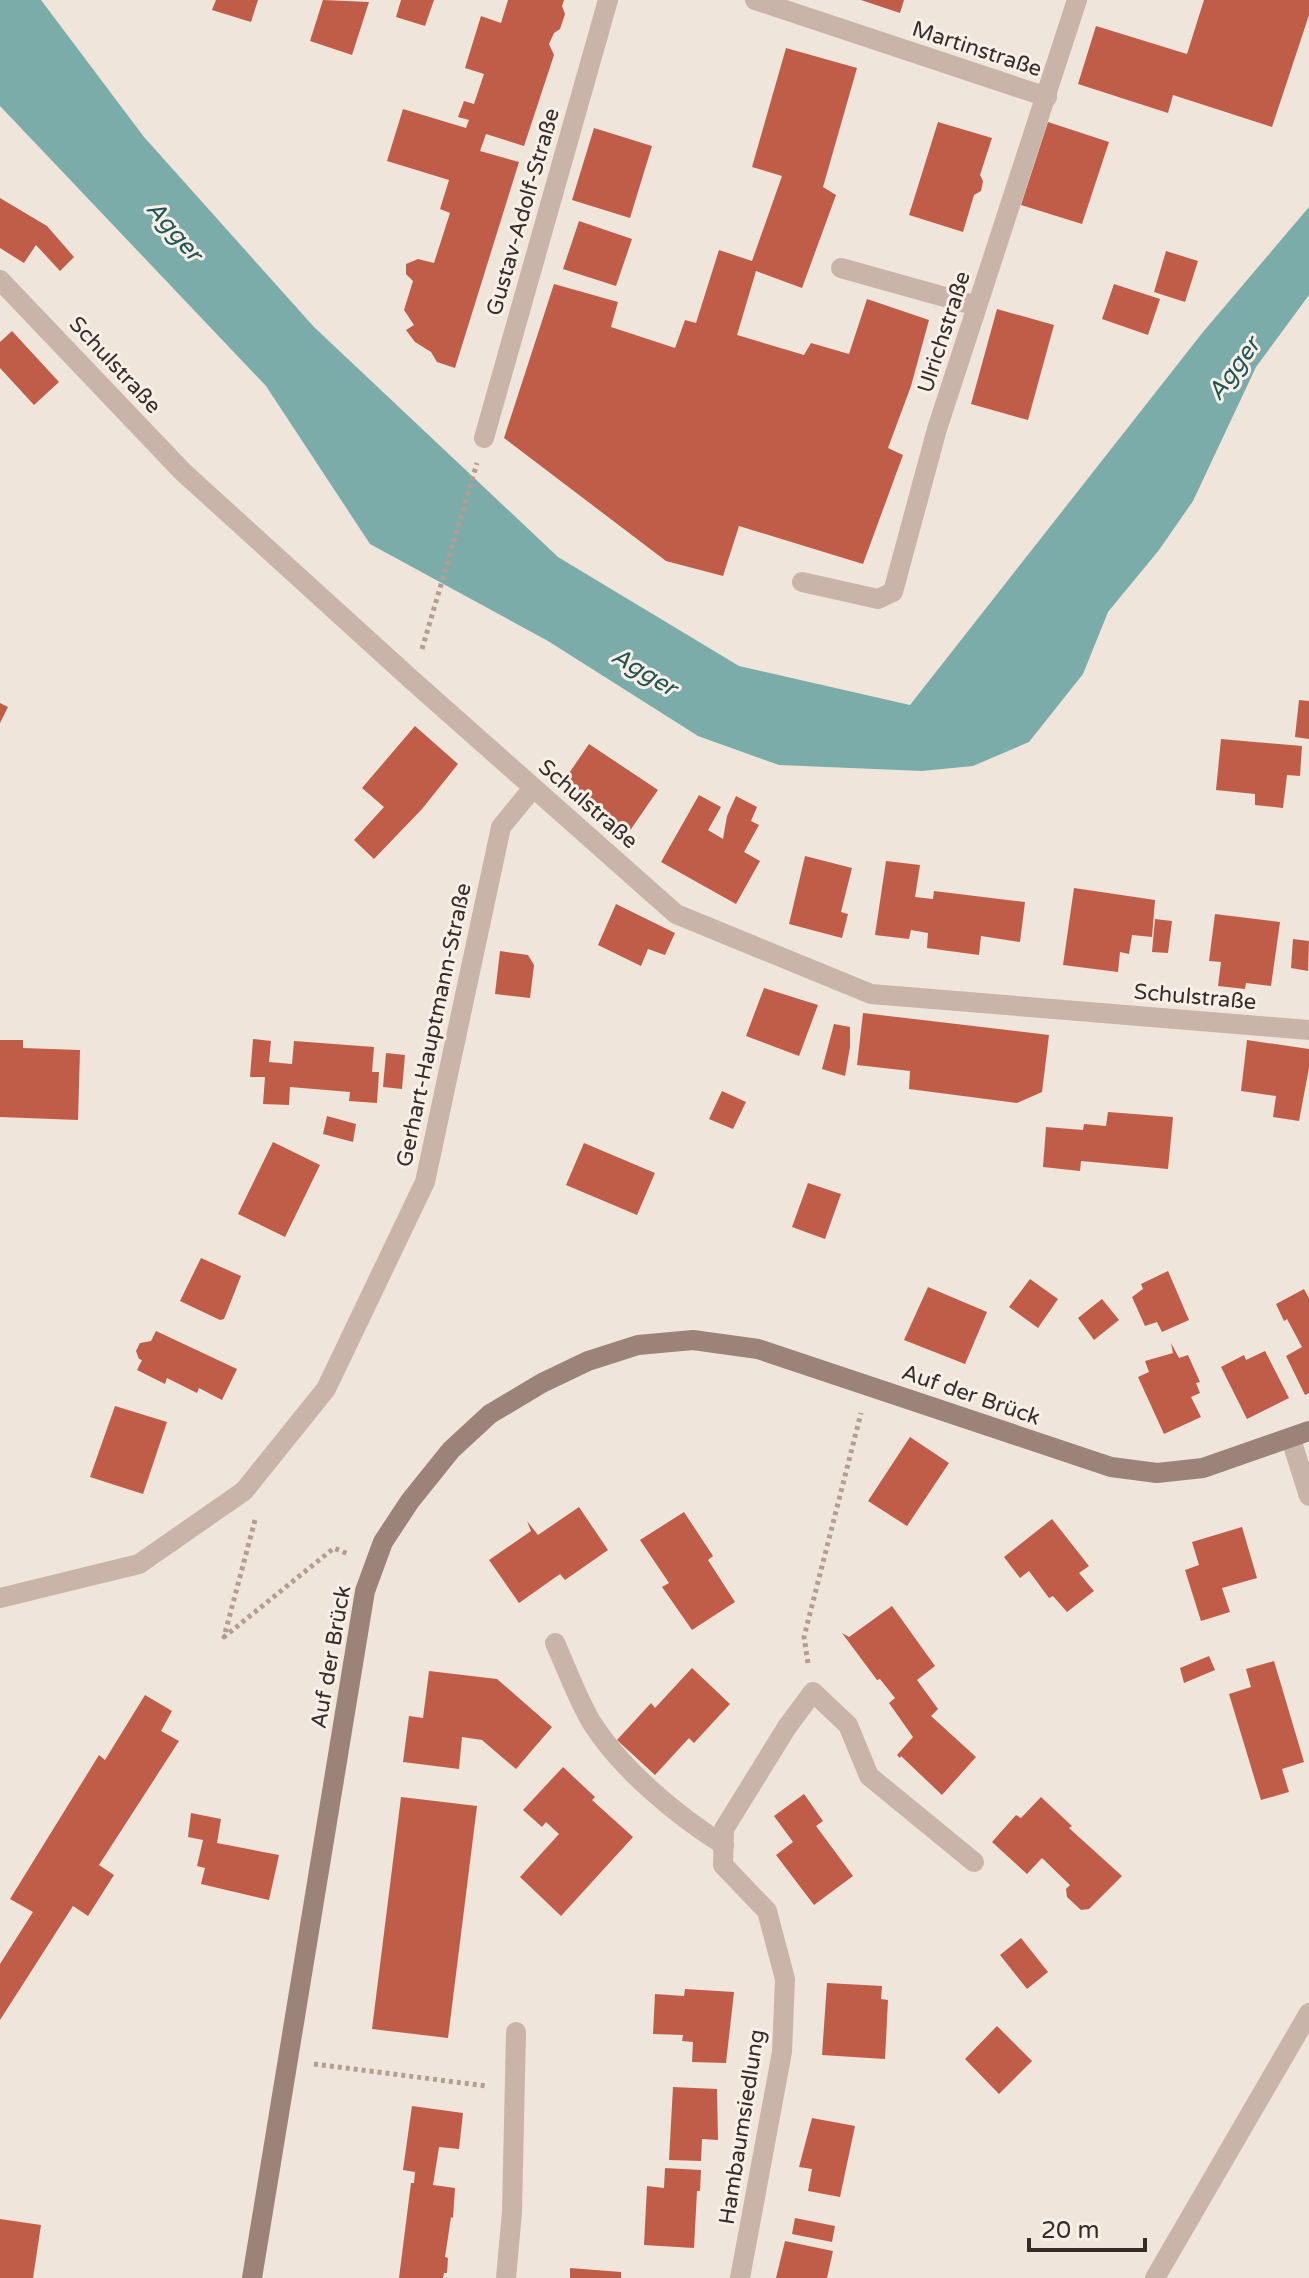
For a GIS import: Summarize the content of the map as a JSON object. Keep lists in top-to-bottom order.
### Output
{
  "streets": {
    "main road": ["Auf der Brück"],
    "street": [
      "Martinstraße",
      "Gustav-Adolf-Straße",
      "Ulrichstraße",
      "Schulstraße",
      "Gerhart-Hauptmann-Straße",
      "Hambaumsiedlung"
    ]
  },
  "crossings": [
    ["Martinstraße", "Ulrichstraße"],
    ["Schulstraße", "Gerhart-Hauptmann-Straße"]
  ],
  "water": ["Agger"],
  "scale_bar": "20 m"
}
